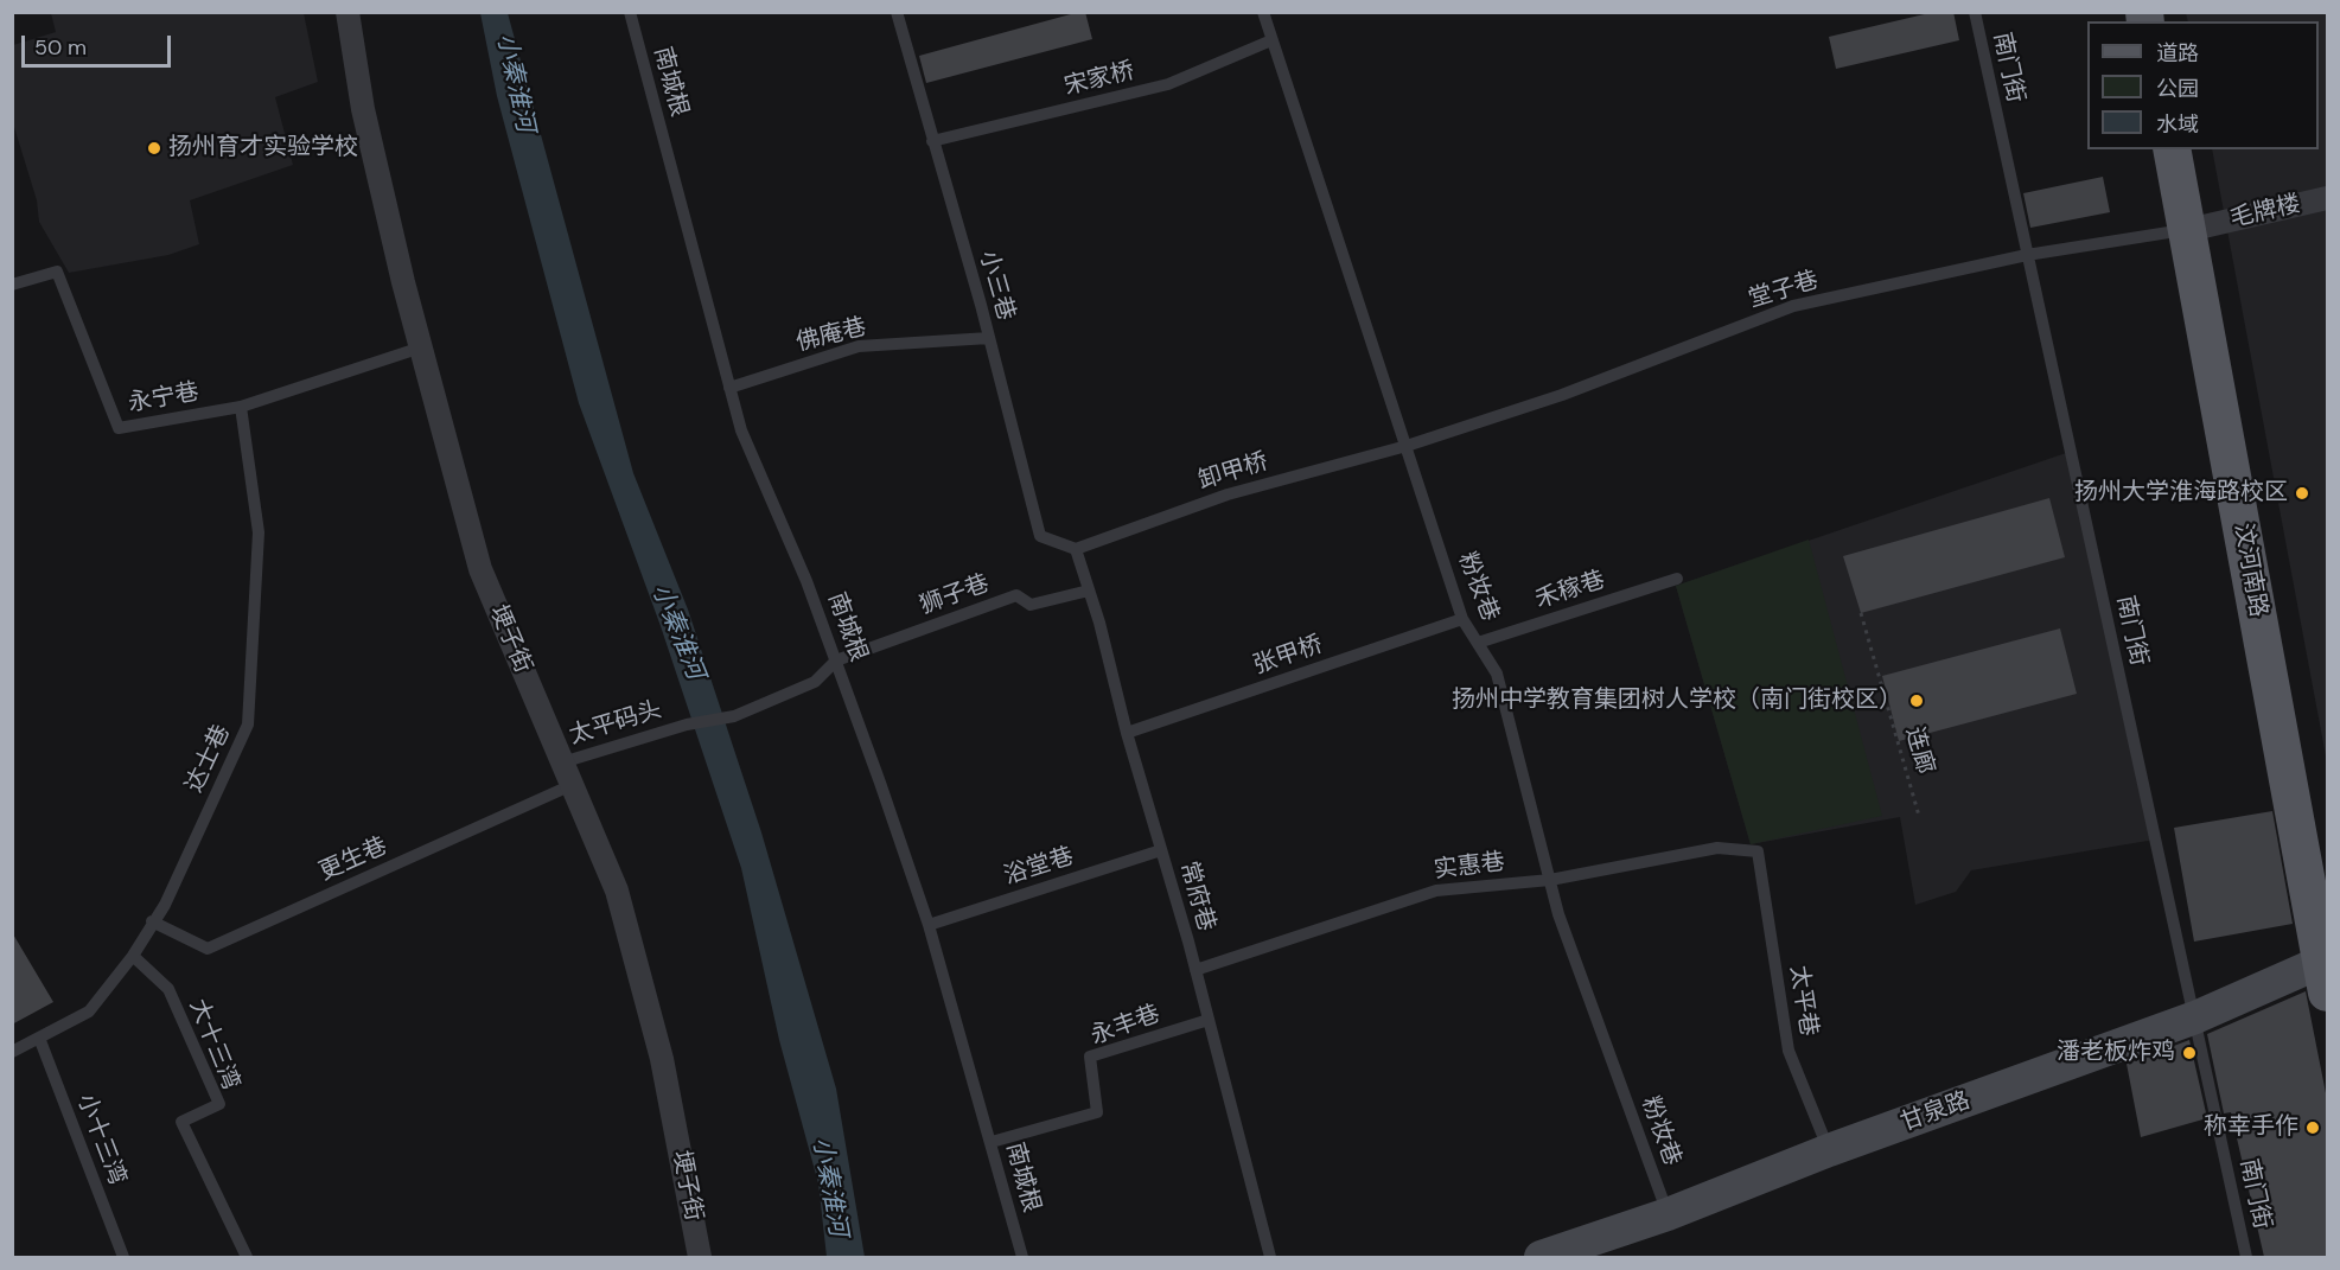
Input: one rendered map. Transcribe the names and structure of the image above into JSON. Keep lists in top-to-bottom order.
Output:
{
  "streets": {
    "main road": ["汶河南路"],
    "street": ["毛牌楼", "埂子街", "甘泉路"],
    "lane": [
      "南门街",
      "宋家桥",
      "南城根",
      "小三巷",
      "堂子巷",
      "佛庵巷",
      "永宁巷",
      "卸甲桥",
      "粉妆巷",
      "禾稼巷",
      "狮子巷",
      "张甲桥",
      "太平码头",
      "达士巷",
      "更生巷",
      "浴堂巷",
      "实惠巷",
      "常府巷",
      "太平巷",
      "永丰巷",
      "大十三湾",
      "小十三湾"
    ],
    "path": ["连廊"]
  },
  "crossings": [
    ["南门街", "堂子巷"],
    ["南门街", "甘泉路"],
    ["宋家桥", "小三巷"],
    ["宋家桥", "粉妆巷"],
    ["南城根", "佛庵巷"],
    ["南城根", "狮子巷"],
    ["南城根", "太平码头"],
    ["南城根", "浴堂巷"],
    ["南城根", "永丰巷"],
    ["毛牌楼", "堂子巷"],
    ["毛牌楼", "汶河南路"],
    ["小三巷", "佛庵巷"],
    ["小三巷", "卸甲桥"],
    ["小三巷", "常府巷"],
    ["堂子巷", "卸甲桥"],
    ["堂子巷", "汶河南路"],
    ["堂子巷", "粉妆巷"],
    ["永宁巷", "埂子街"],
    ["永宁巷", "达士巷"],
    ["卸甲桥", "粉妆巷"],
    ["卸甲桥", "常府巷"],
    ["汶河南路", "甘泉路"],
    ["粉妆巷", "禾稼巷"],
    ["粉妆巷", "张甲桥"],
    ["粉妆巷", "实惠巷"],
    ["粉妆巷", "甘泉路"],
    ["狮子巷", "太平码头"],
    ["狮子巷", "常府巷"],
    ["埂子街", "太平码头"],
    ["埂子街", "更生巷"],
    ["张甲桥", "常府巷"],
    ["达士巷", "更生巷"],
    ["达士巷", "大十三湾"],
    ["达士巷", "小十三湾"],
    ["浴堂巷", "常府巷"],
    ["实惠巷", "常府巷"],
    ["实惠巷", "太平巷"],
    ["常府巷", "永丰巷"],
    ["太平巷", "甘泉路"]
  ],
  "water": ["小秦淮河"],
  "places": [
    "扬州育才实验学校",
    "扬州大学淮海路校区",
    "扬州中学教育集团树人学校（南门街校区）",
    "潘老板炸鸡",
    "称幸手作"
  ],
  "legend": ["道路", "公园", "水域"],
  "scale_bar": "50 m"
}
